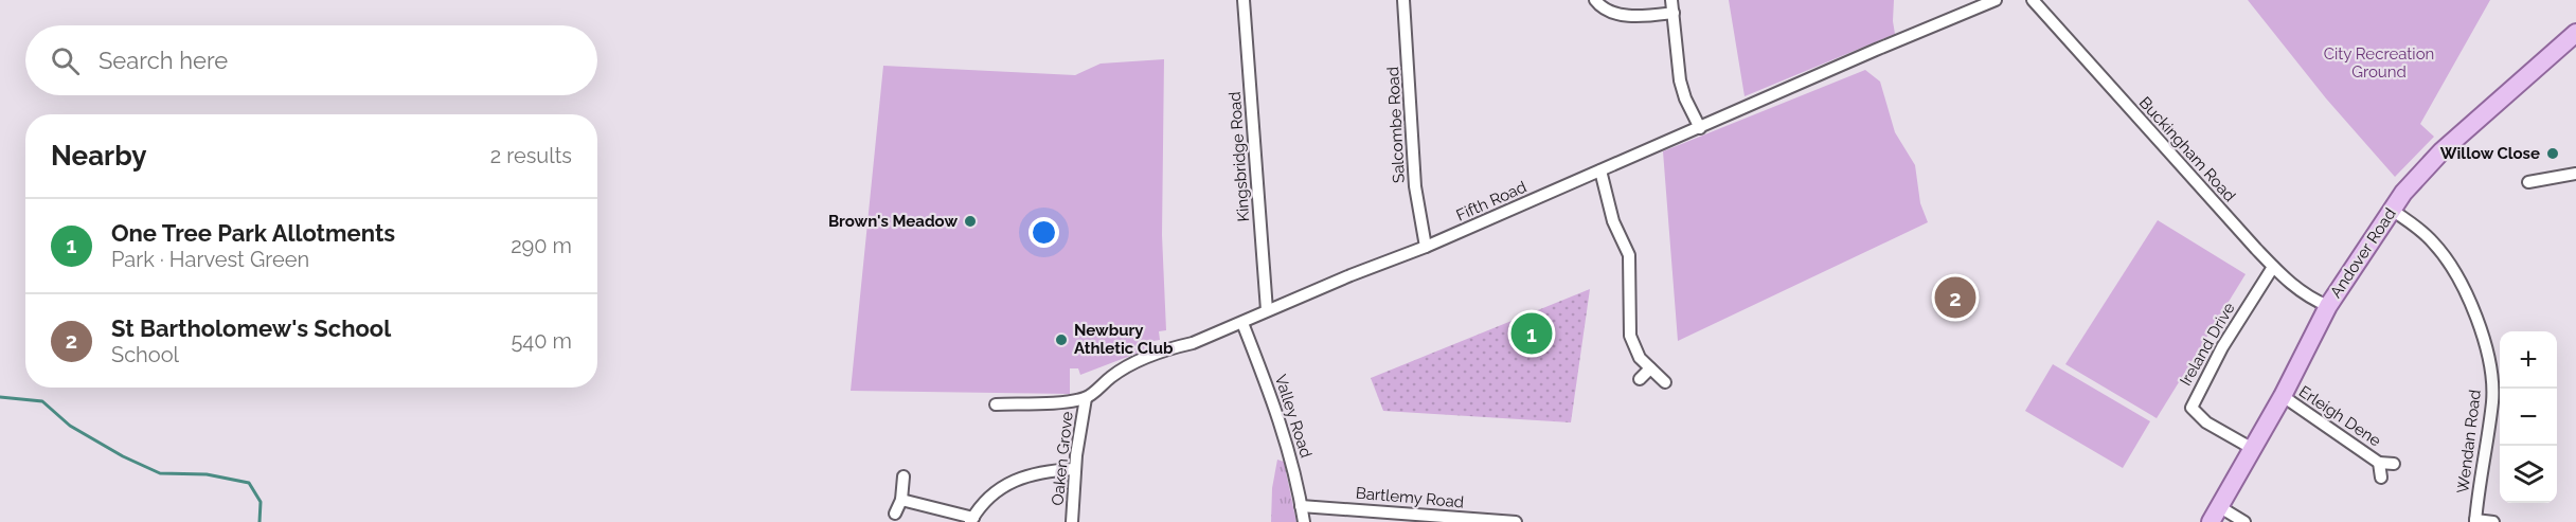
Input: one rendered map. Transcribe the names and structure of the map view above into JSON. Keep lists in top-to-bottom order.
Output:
{
  "streets": {
    "main road": ["Andover Road"],
    "street": [
      "Salcombe Road",
      "Buckingham Road",
      "Kingsbridge Road",
      "Fifth Road",
      "Ireland Drive",
      "Valley Road",
      "Erleigh Dene",
      "Wendan Road",
      "Oaken Grove",
      "Bartlemy Road"
    ]
  },
  "crossings": [
    ["Salcombe Road", "Fifth Road"],
    ["Buckingham Road", "Andover Road"],
    ["Buckingham Road", "Ireland Drive"],
    ["Kingsbridge Road", "Fifth Road"],
    ["Fifth Road", "Valley Road"],
    ["Fifth Road", "Oaken Grove"],
    ["Andover Road", "Ireland Drive"],
    ["Andover Road", "Erleigh Dene"],
    ["Andover Road", "Wendan Road"],
    ["Valley Road", "Bartlemy Road"]
  ],
  "parks": ["City Recreation Ground"],
  "places": ["Willow Close", "Brown's Meadow", "Newbury Athletic Club"],
  "page": {
    "search": "Search here",
    "heading": ["Nearby", "2 results"],
    "list": [
      {
        "mark": "1",
        "name": "One Tree Park Allotments",
        "note": "Park · Harvest Green",
        "value": "290 m"
      },
      {
        "mark": "2",
        "name": "St Bartholomew's School",
        "note": "School",
        "value": "540 m"
      }
    ],
    "pins": ["2", "1"],
    "map_buttons": ["+", "−"]
  }
}
